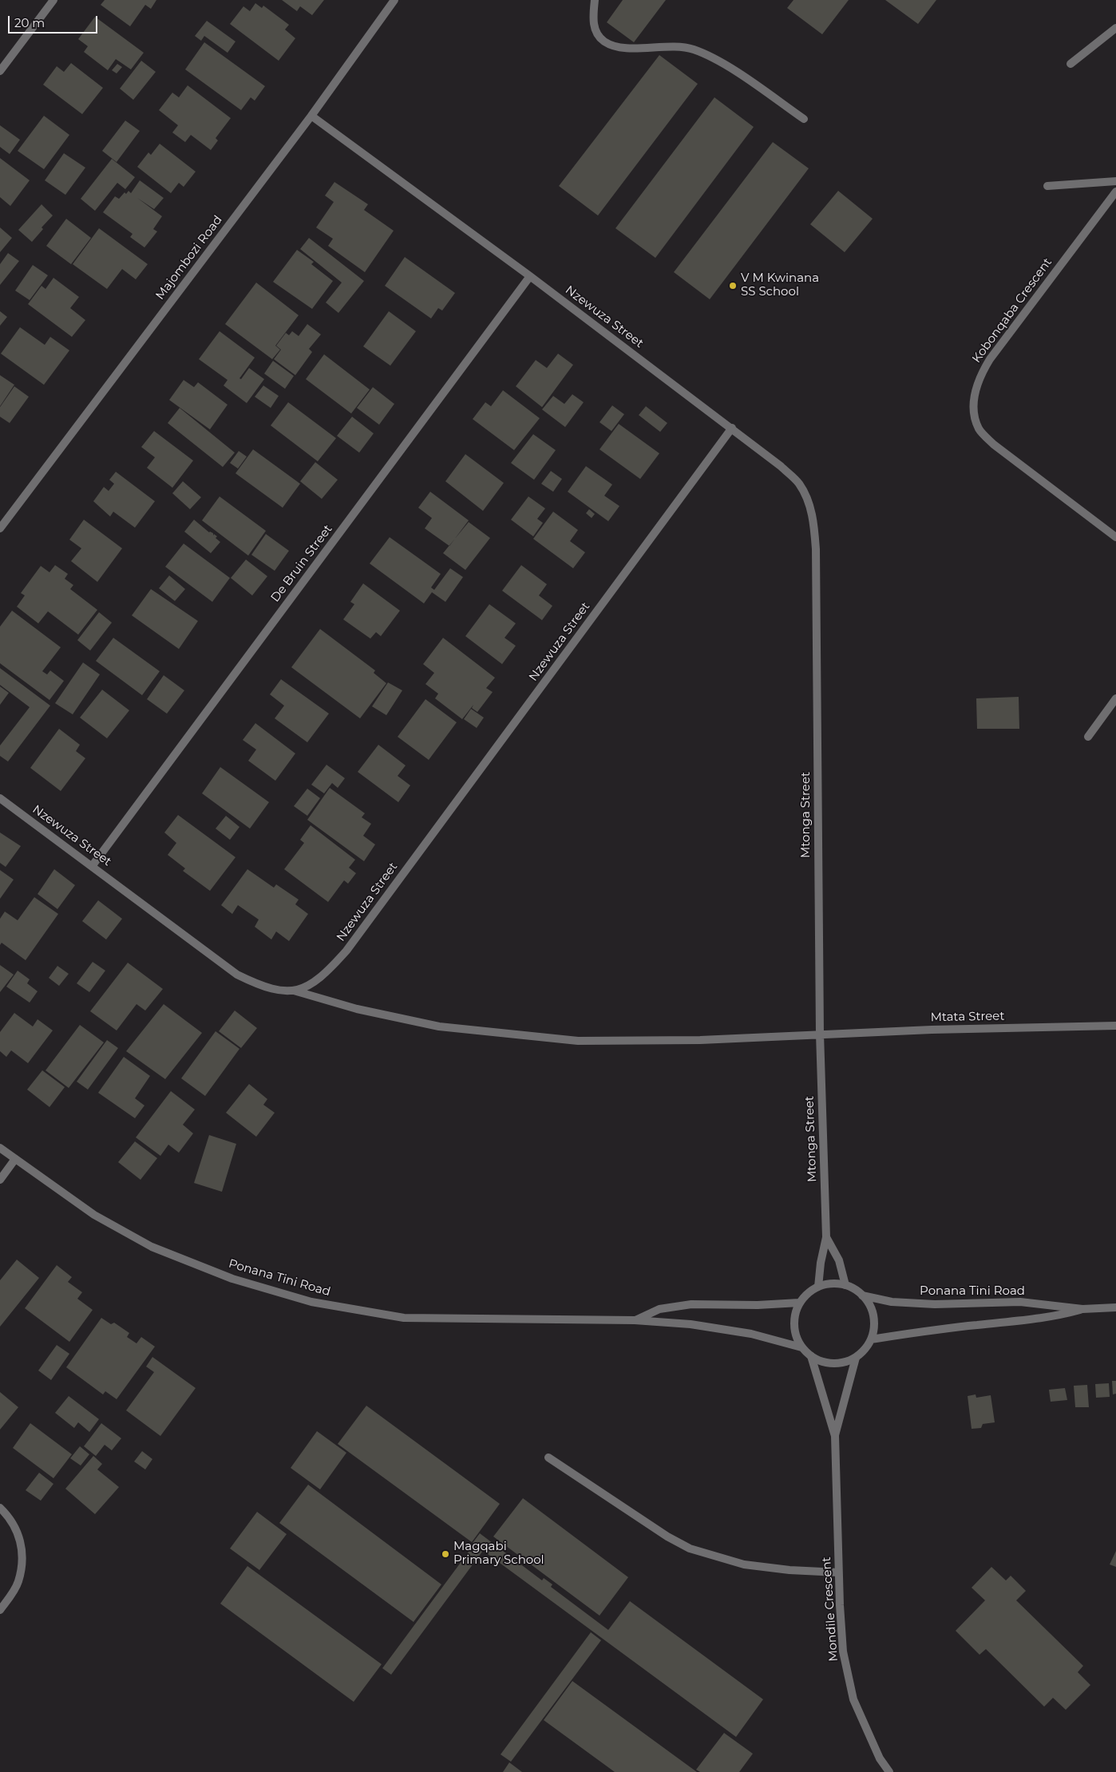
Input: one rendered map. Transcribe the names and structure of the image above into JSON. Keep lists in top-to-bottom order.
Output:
{
  "streets": {
    "street": [
      "Majombozi Road",
      "Kobonqaba Crescent",
      "Nzewuza Street",
      "De Bruin Street",
      "Mtonga Street",
      "Mtata Street",
      "Ponana Tini Road",
      "Mondile Crescent"
    ]
  },
  "crossings": [
    ["Majombozi Road", "Nzewuza Street"],
    ["Nzewuza Street", "De Bruin Street"],
    ["Nzewuza Street", "Mtonga Street"],
    ["Nzewuza Street", "Mtata Street"],
    ["Mtonga Street", "Mtata Street"],
    ["Mtonga Street", "Ponana Tini Road"],
    ["Mtonga Street", "Mondile Crescent"],
    ["Ponana Tini Road", "Mondile Crescent"]
  ],
  "places": ["V M Kwinana SS School", "Magqabi Primary School"],
  "scale_bar": "20 m"
}
